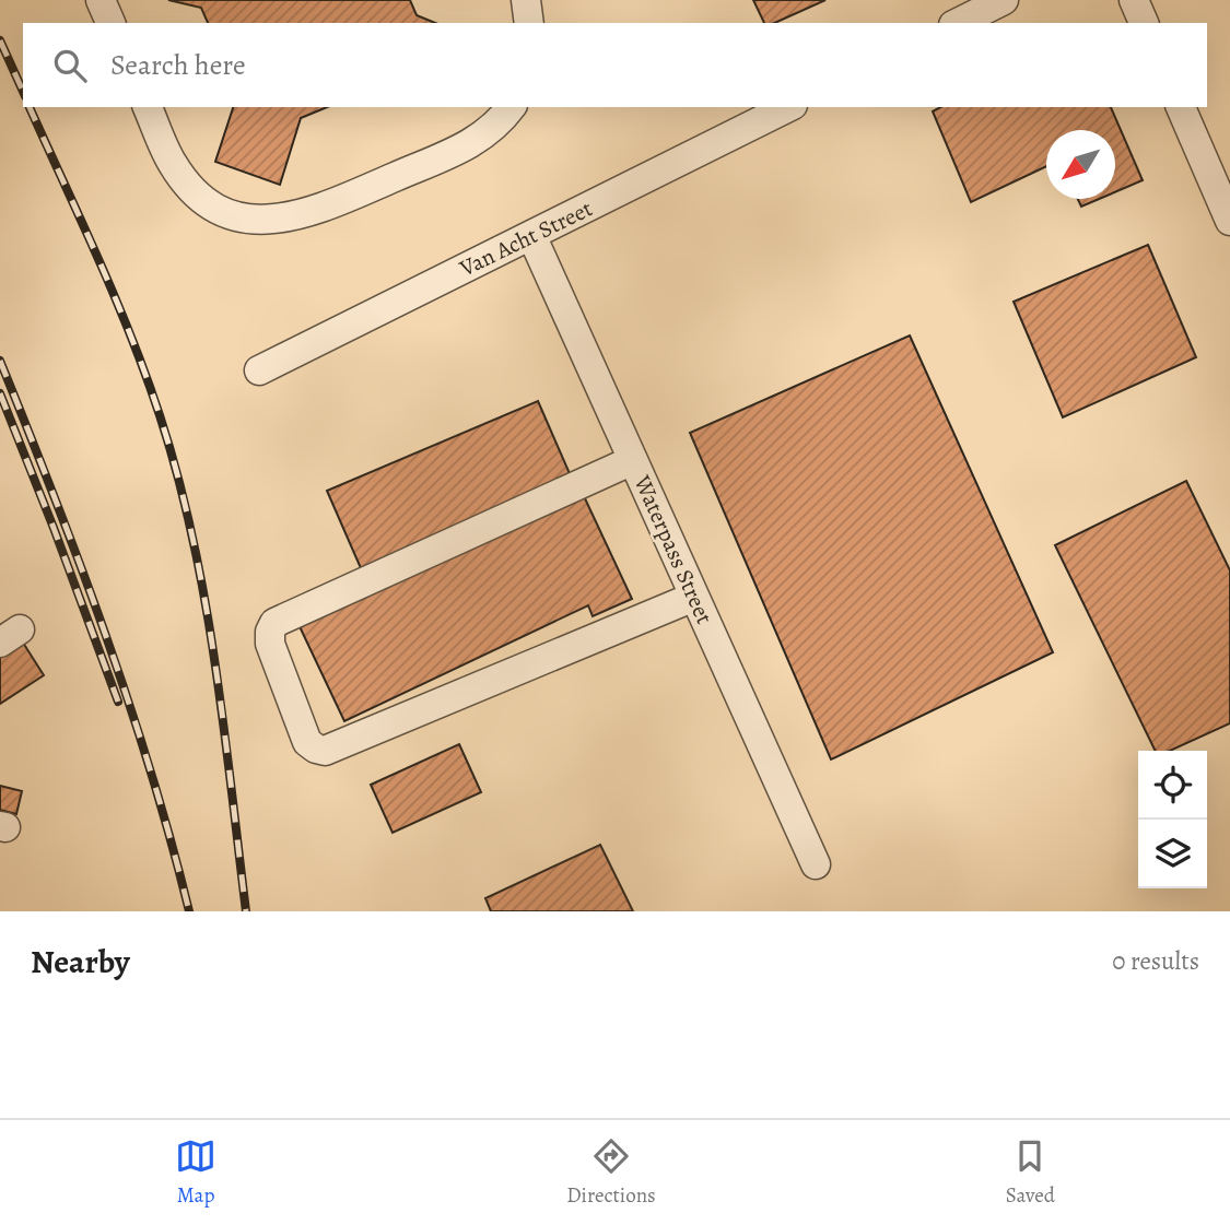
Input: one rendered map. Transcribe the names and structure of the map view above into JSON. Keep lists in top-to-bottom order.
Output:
{
  "streets": {
    "street": ["Van Acht Street", "Waterpass Street"]
  },
  "crossings": [
    ["Van Acht Street", "Waterpass Street"]
  ],
  "north": "bottom left",
  "page": {
    "search": "Search here",
    "heading": ["Nearby", "0 results"],
    "nav": ["Map", "Directions", "Saved"]
  }
}
